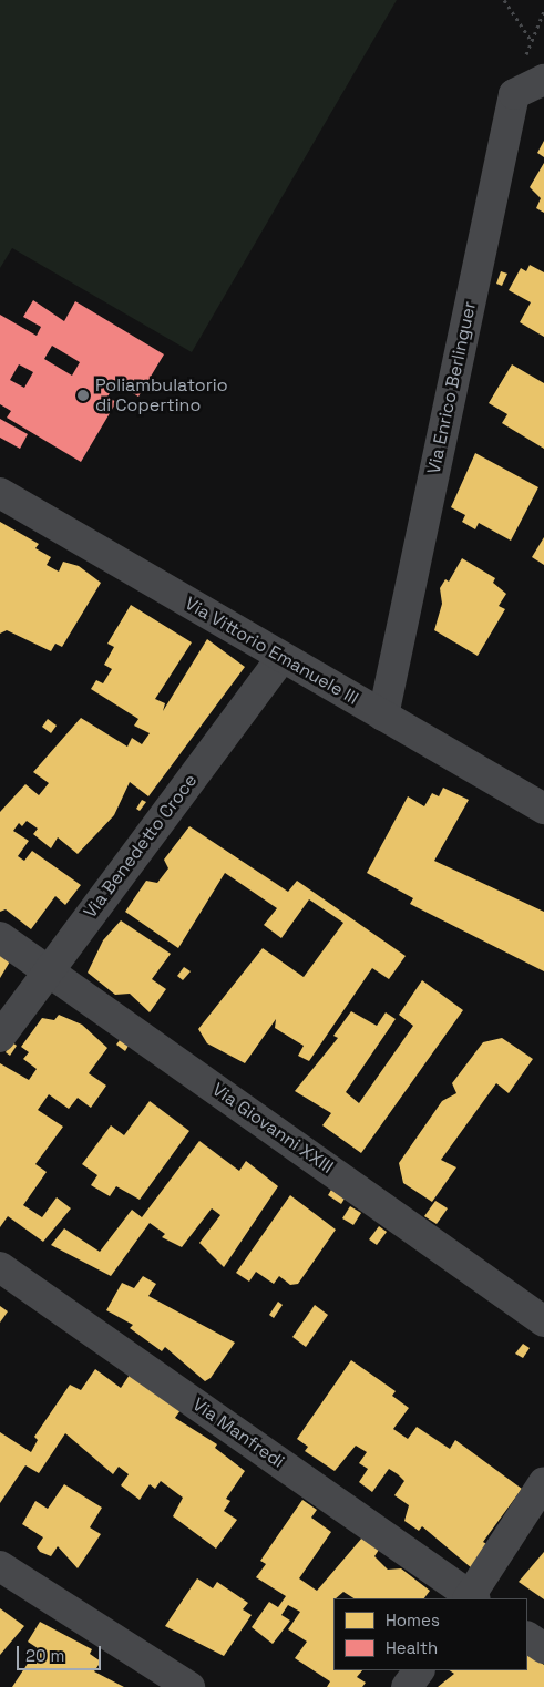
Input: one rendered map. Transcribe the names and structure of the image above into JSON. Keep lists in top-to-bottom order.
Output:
{
  "streets": {
    "street": [
      "Via Enrico Berlinguer",
      "Via Vittorio Emanuele III",
      "Via Benedetto Croce",
      "Via Giovanni XXIII",
      "Via Manfredi"
    ]
  },
  "crossings": [
    ["Via Enrico Berlinguer", "Via Vittorio Emanuele III"],
    ["Via Vittorio Emanuele III", "Via Benedetto Croce"],
    ["Via Benedetto Croce", "Via Giovanni XXIII"]
  ],
  "places": ["Poliambulatorio di Copertino"],
  "legend": ["Homes", "Health"],
  "scale_bar": "20 m"
}
